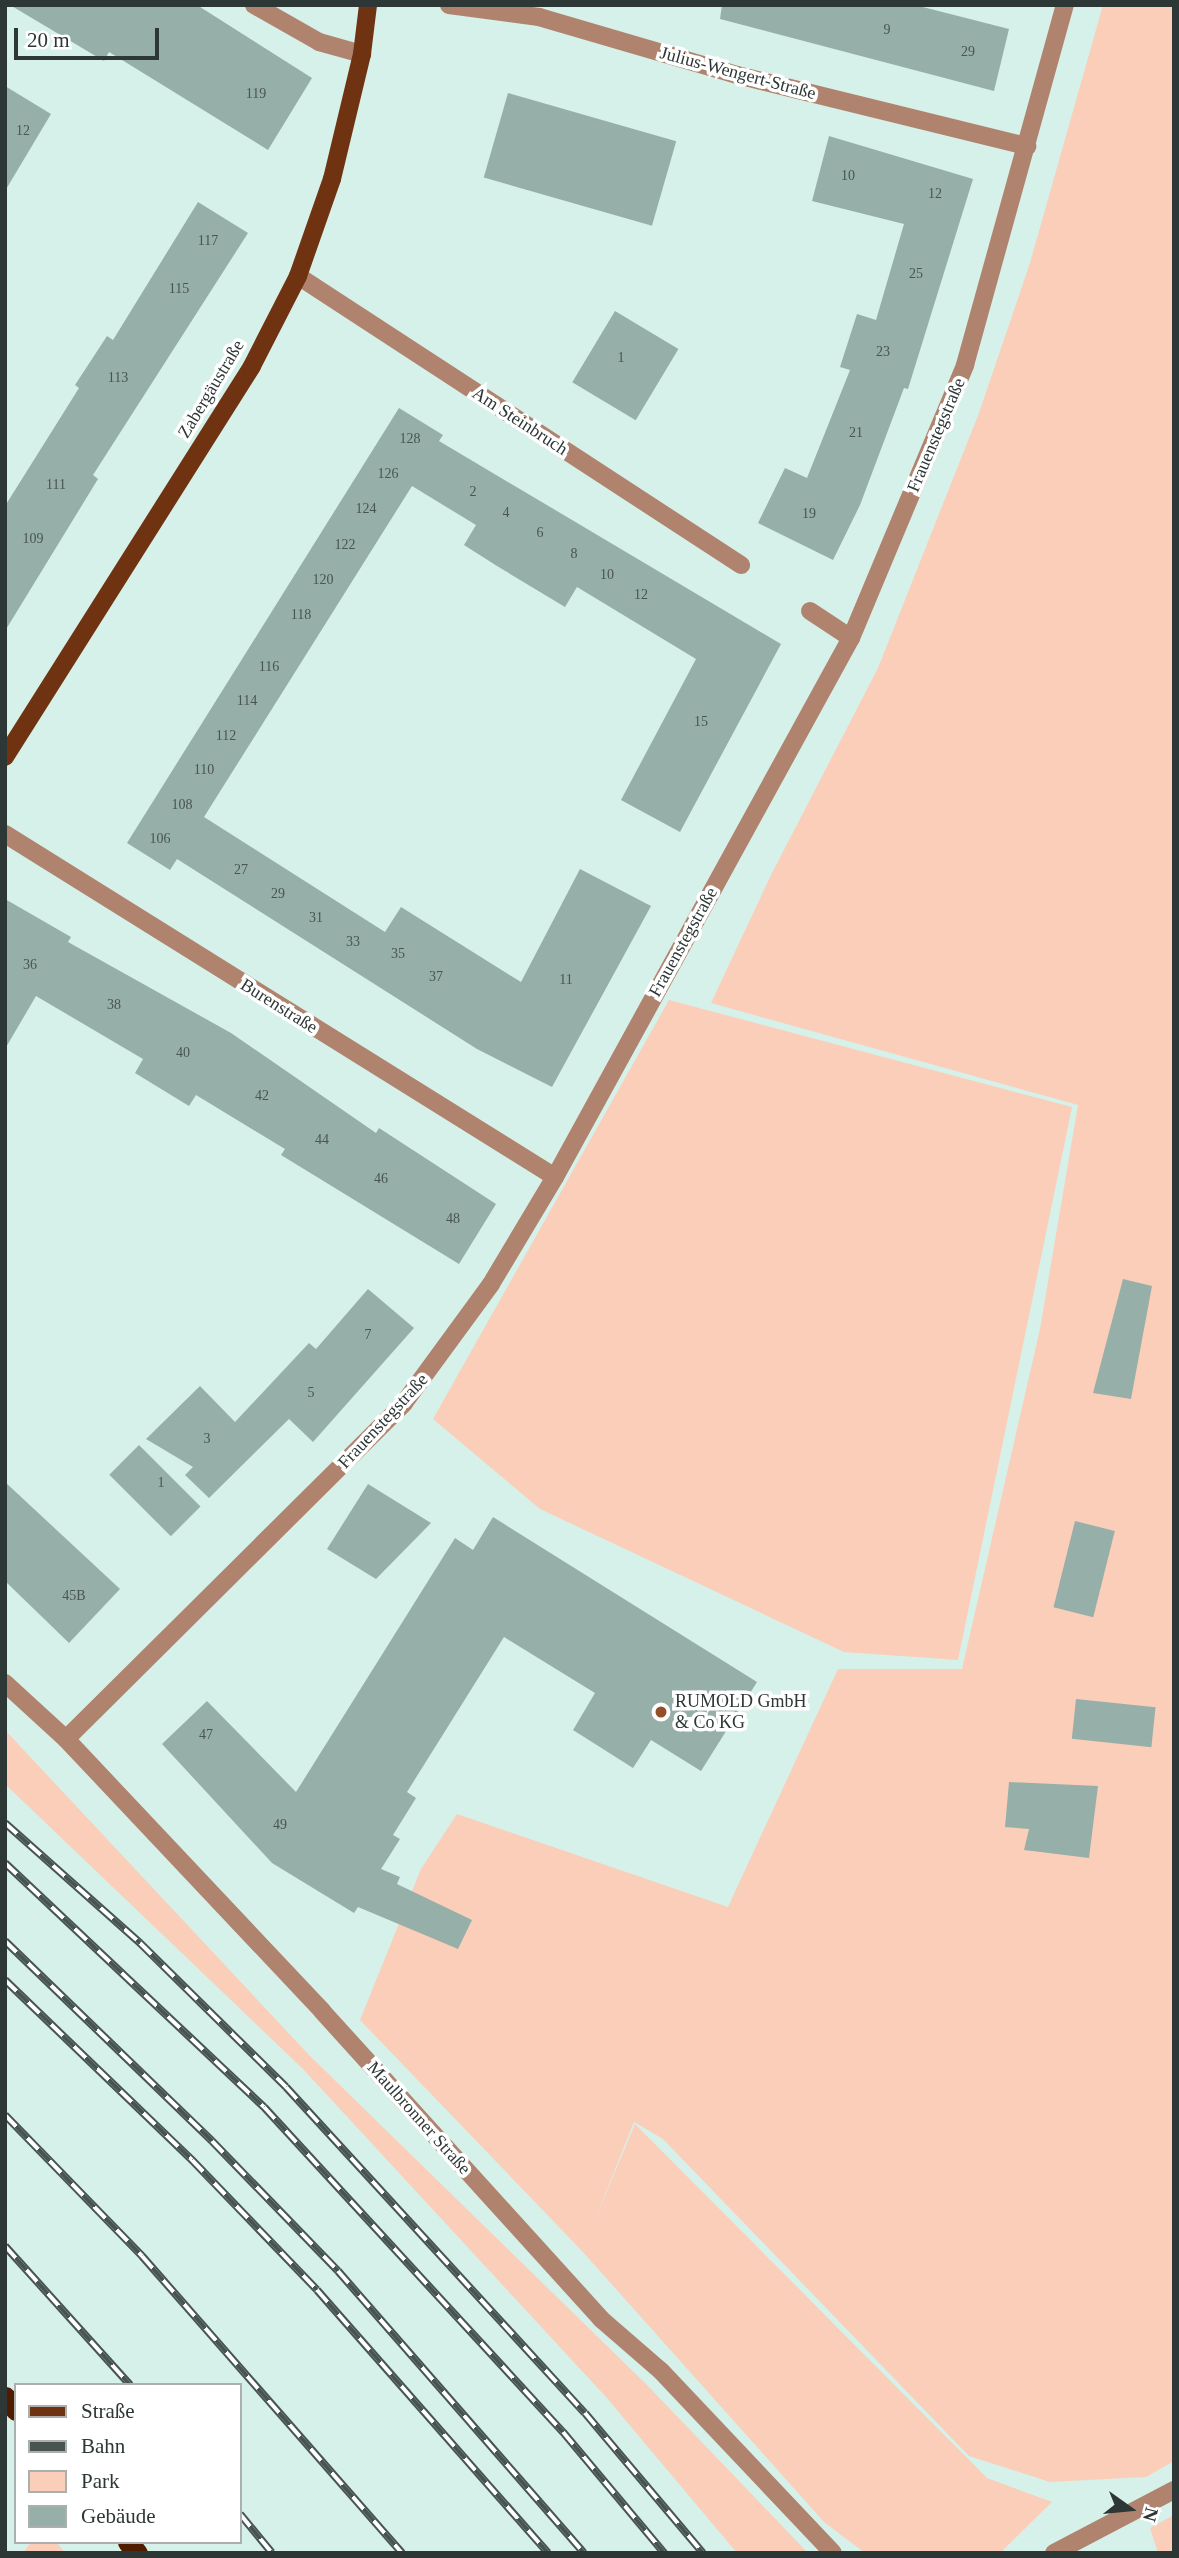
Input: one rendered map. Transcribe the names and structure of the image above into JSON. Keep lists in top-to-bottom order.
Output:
{
  "streets": {
    "main road": ["Zabergäustraße"],
    "street": [
      "Julius-Wengert-Straße",
      "Am Steinbruch",
      "Frauenstegstraße",
      "Burenstraße",
      "Maulbronner Straße"
    ]
  },
  "crossings": [
    ["Julius-Wengert-Straße", "Frauenstegstraße"],
    ["Zabergäustraße", "Am Steinbruch"],
    ["Frauenstegstraße", "Burenstraße"],
    ["Frauenstegstraße", "Maulbronner Straße"]
  ],
  "places": ["RUMOLD GmbH & Co KG"],
  "house_numbers": [
    "9",
    "29",
    "119",
    "12",
    "10",
    "12",
    "117",
    "25",
    "115",
    "23",
    "1",
    "113",
    "21",
    "128",
    "126",
    "111",
    "2",
    "124",
    "4",
    "19",
    "6",
    "109",
    "122",
    "8",
    "10",
    "120",
    "12",
    "118",
    "116",
    "114",
    "15",
    "112",
    "110",
    "108",
    "106",
    "27",
    "29",
    "31",
    "33",
    "35",
    "36",
    "37",
    "11",
    "38",
    "40",
    "42",
    "44",
    "46",
    "48",
    "7",
    "5",
    "3",
    "1",
    "45B",
    "47",
    "49"
  ],
  "legend": [
    "Straße",
    "Bahn",
    "Park",
    "Gebäude"
  ],
  "scale_bar": "20 m",
  "north": "right"
}
